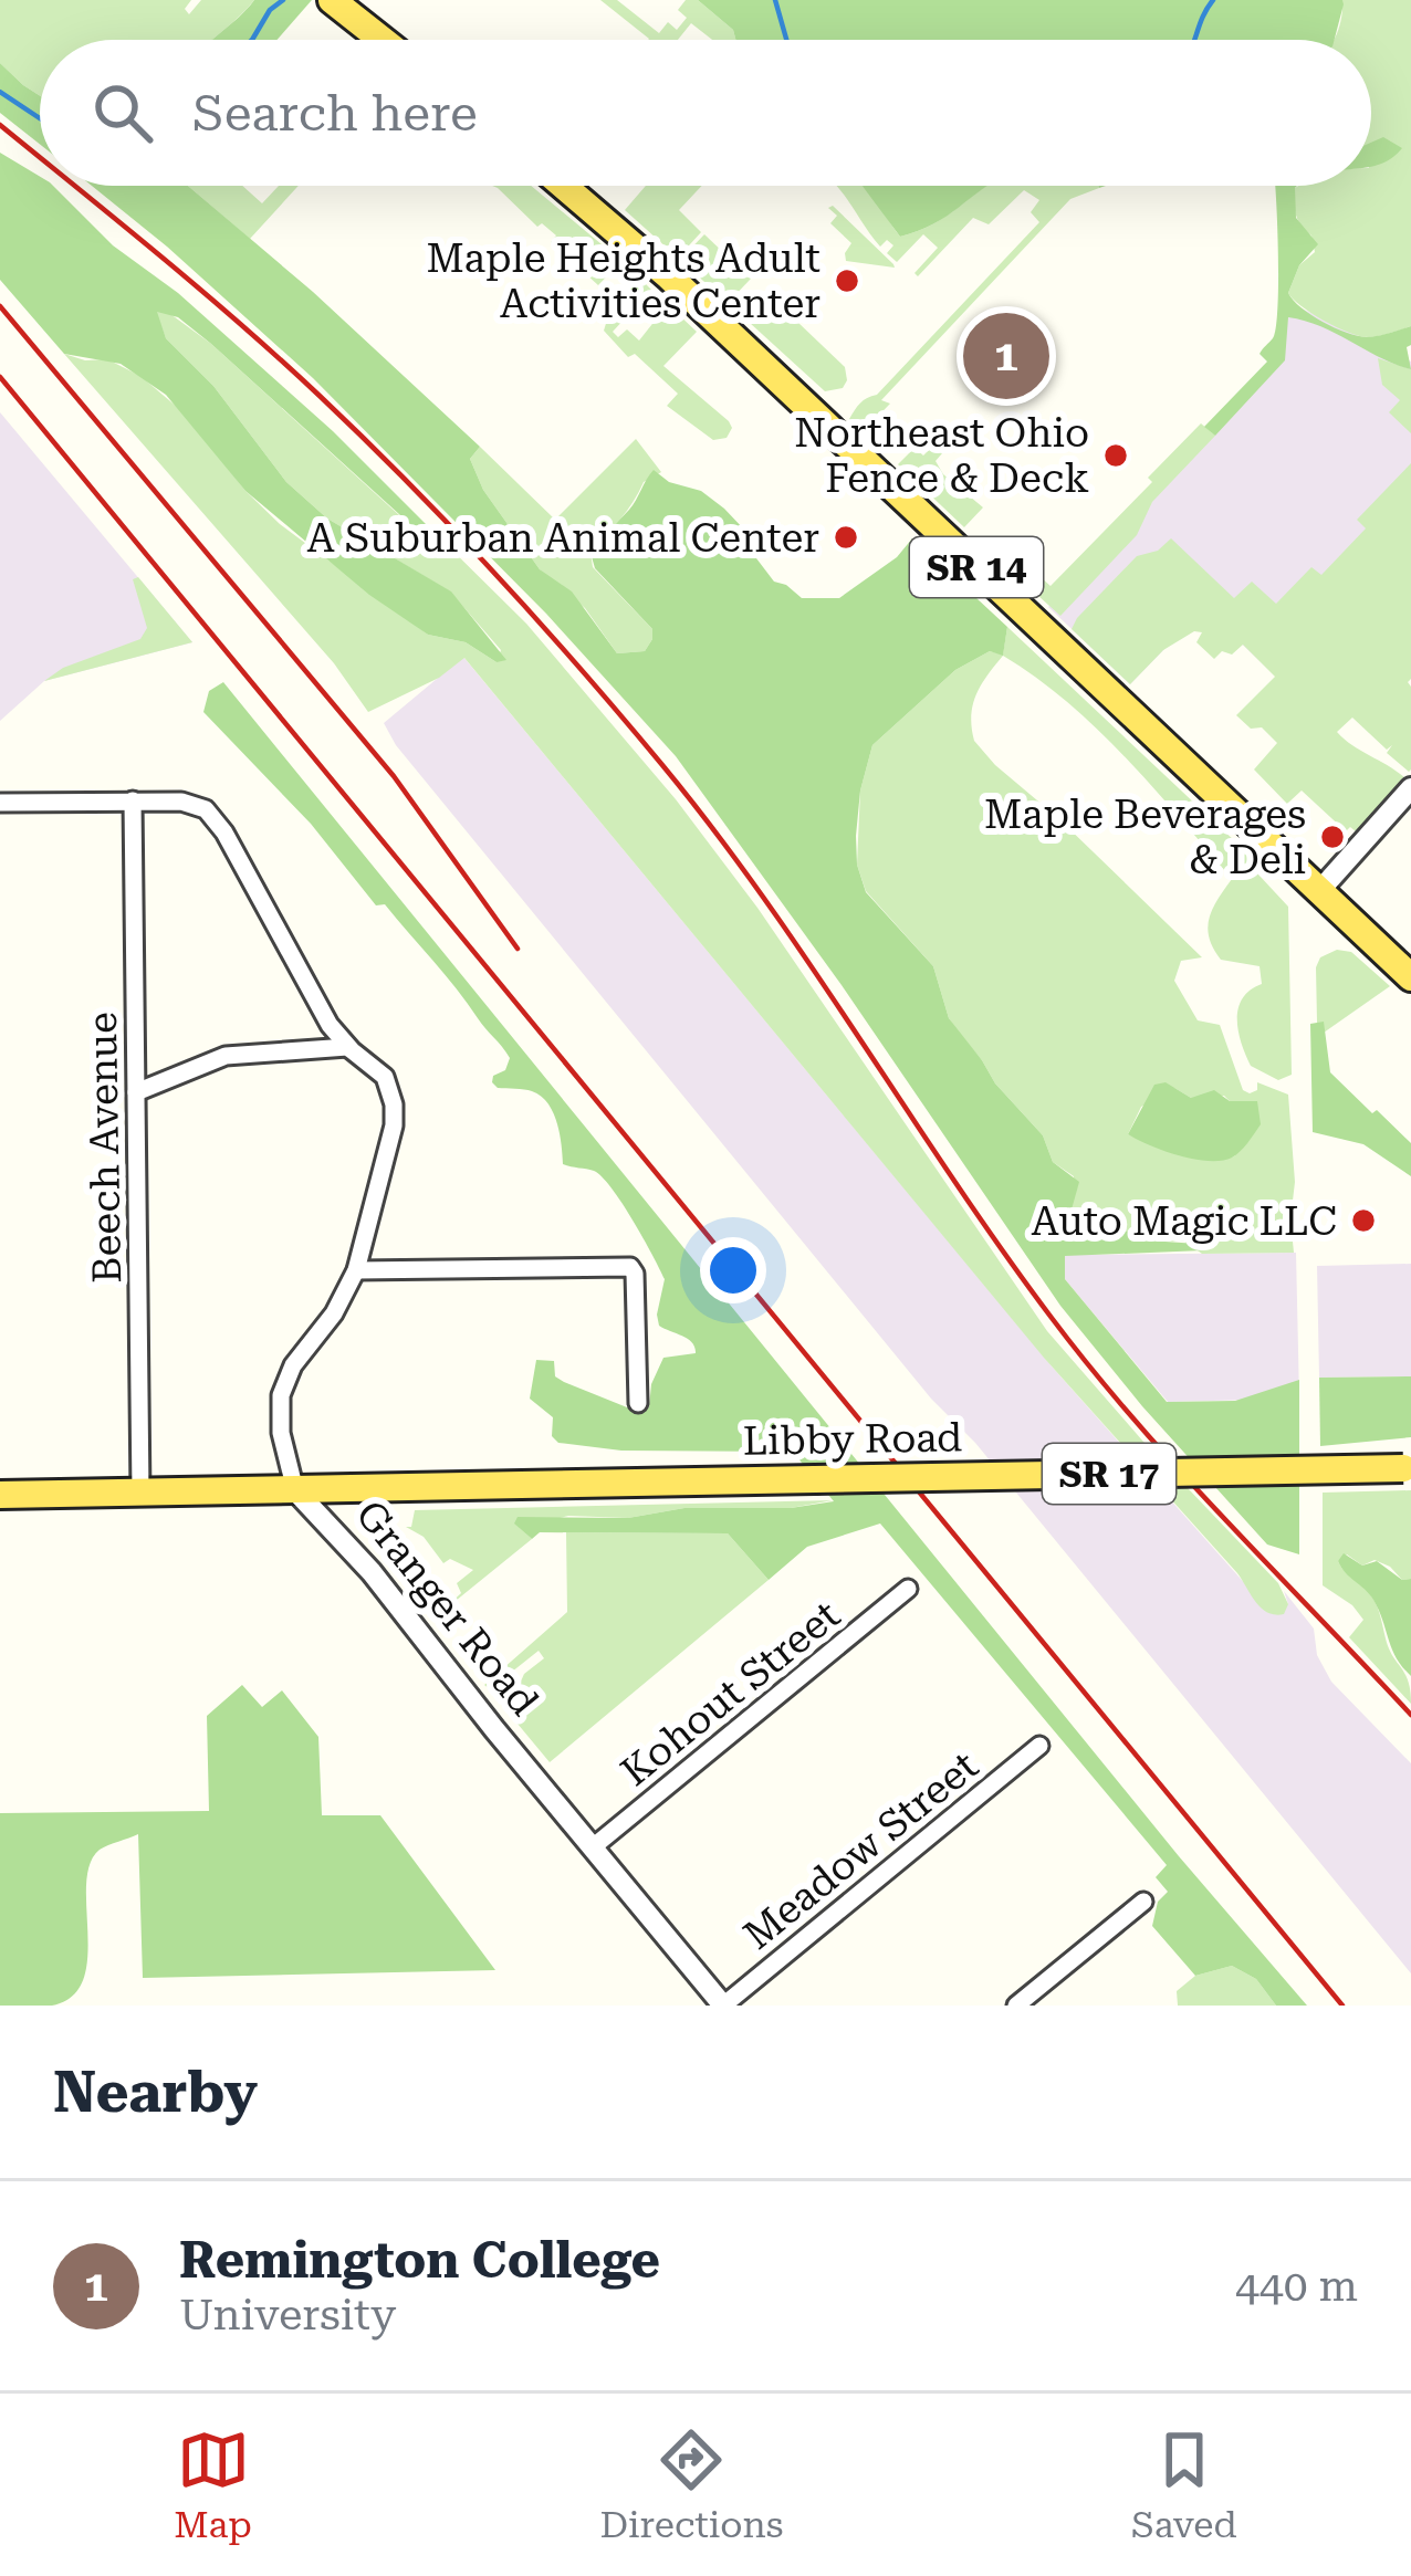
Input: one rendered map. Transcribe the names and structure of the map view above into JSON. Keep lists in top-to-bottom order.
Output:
{
  "streets": {
    "main road": ["SR 14", "Libby Road", "SR 17"],
    "street": [
      "Beech Avenue",
      "Granger Road",
      "Kohout Street",
      "Meadow Street"
    ]
  },
  "crossings": [
    ["Beech Avenue", "SR 17"],
    ["Libby Road", "SR 17"],
    ["Libby Road", "Granger Road"],
    ["SR 17", "Granger Road"],
    ["Granger Road", "Kohout Street"],
    ["Granger Road", "Meadow Street"]
  ],
  "places": [
    "Maple Heights Adult Activities Center",
    "Northeast Ohio Fence & Deck",
    "A Suburban Animal Center",
    "Maple Beverages & Deli",
    "Auto Magic LLC"
  ],
  "page": {
    "search": "Search here",
    "pins": "1",
    "heading": "Nearby",
    "list": [
      {
        "mark": "1",
        "name": "Remington College",
        "note": "University",
        "value": "440 m"
      }
    ],
    "nav": ["Map", "Directions", "Saved"]
  }
}
